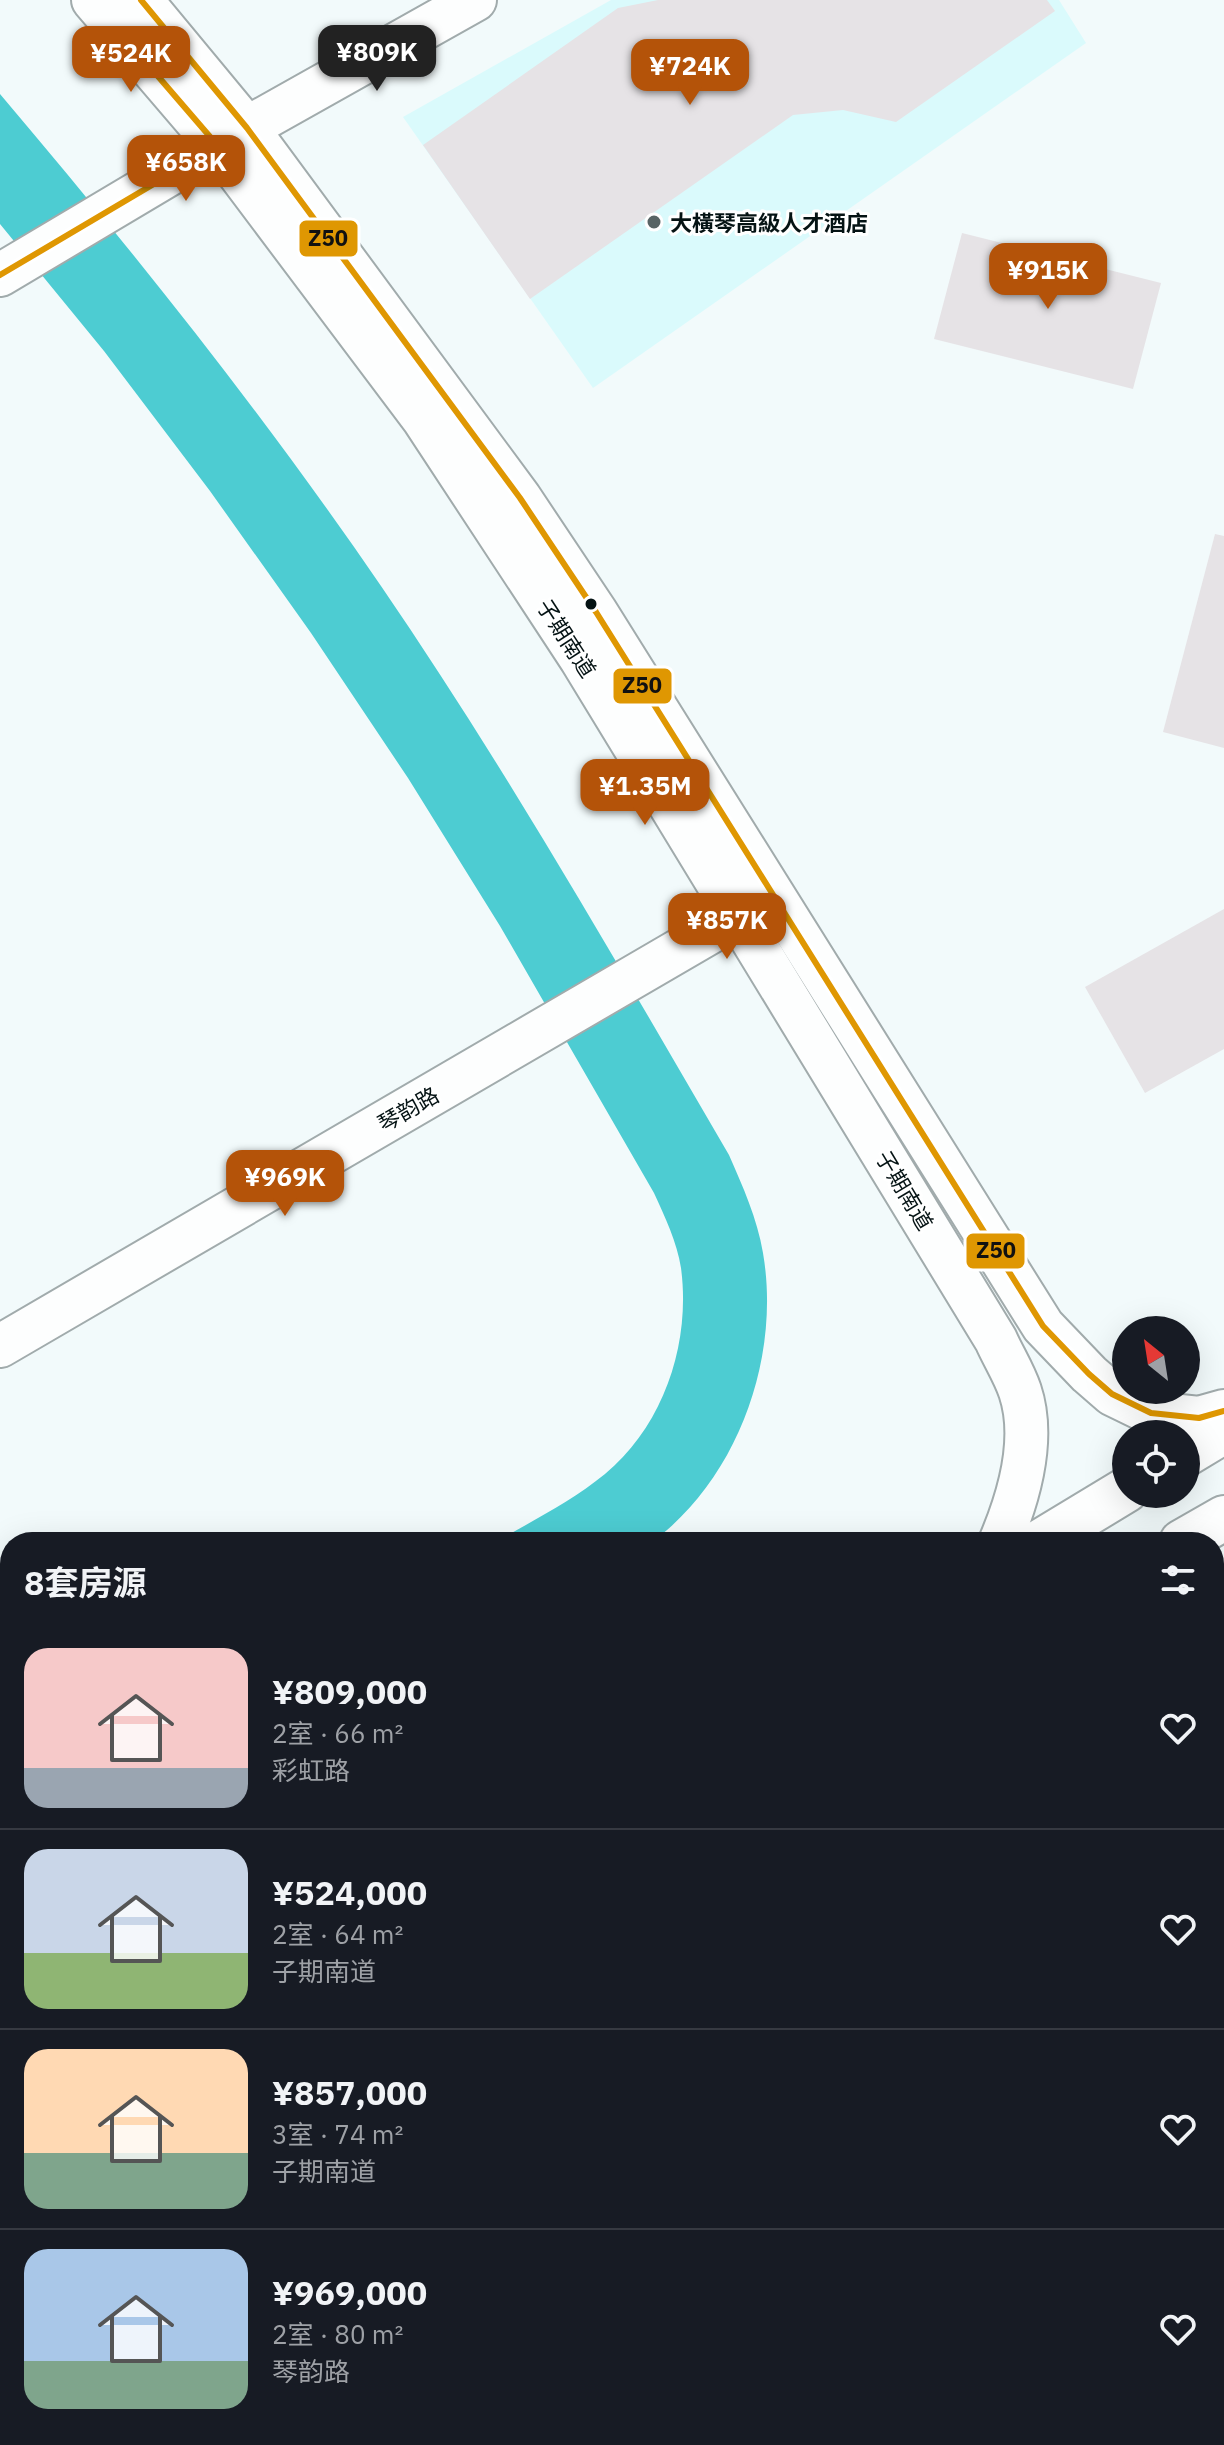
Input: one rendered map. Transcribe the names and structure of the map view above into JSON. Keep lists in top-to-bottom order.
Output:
{
  "streets": {
    "street": ["子期南道", "琴韵路"]
  },
  "crossings": [
    ["子期南道", "琴韵路"]
  ],
  "places": ["大橫琴高級人才酒店"],
  "lines": ["transit line Z50"],
  "north": "top left",
  "page": {
    "price": [
      "¥809K",
      "¥524K",
      "¥724K",
      "¥658K",
      "¥915K",
      "¥1.35M",
      "¥857K",
      "¥969K"
    ],
    "heading": "8套房源",
    "list": [
      {
        "name": "¥809,000",
        "note": "2室 · 66 m² · 彩虹路"
      },
      {
        "name": "¥524,000",
        "note": "2室 · 64 m² · 子期南道"
      },
      {
        "name": "¥857,000",
        "note": "3室 · 74 m² · 子期南道"
      },
      {
        "name": "¥969,000",
        "note": "2室 · 80 m² · 琴韵路"
      }
    ]
  }
}
